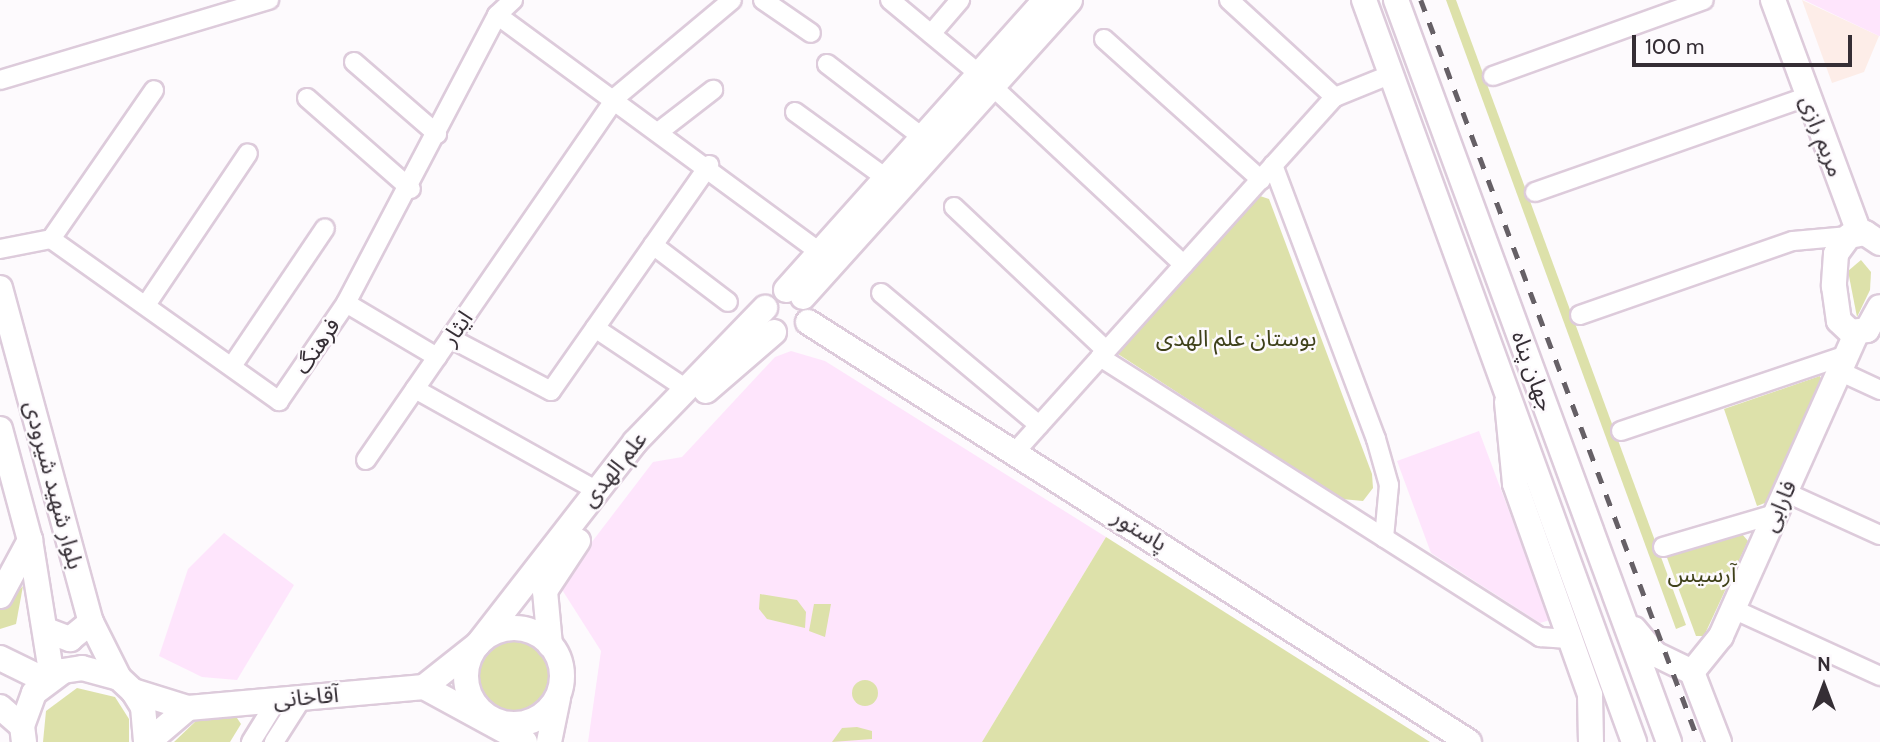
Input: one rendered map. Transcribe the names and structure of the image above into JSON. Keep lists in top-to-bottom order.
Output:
{
  "streets": {
    "street": [
      "مریم رازی",
      "ایثار",
      "فرهنگ",
      "جهان پناه",
      "علم الهدی",
      "بلوار شهید شیرودی",
      "فارابی",
      "پاستور",
      "آقاخانی"
    ]
  },
  "parks": ["بوستان علم الهدی", "آرسیس"],
  "scale_bar": "100 m",
  "north": "top"
}
